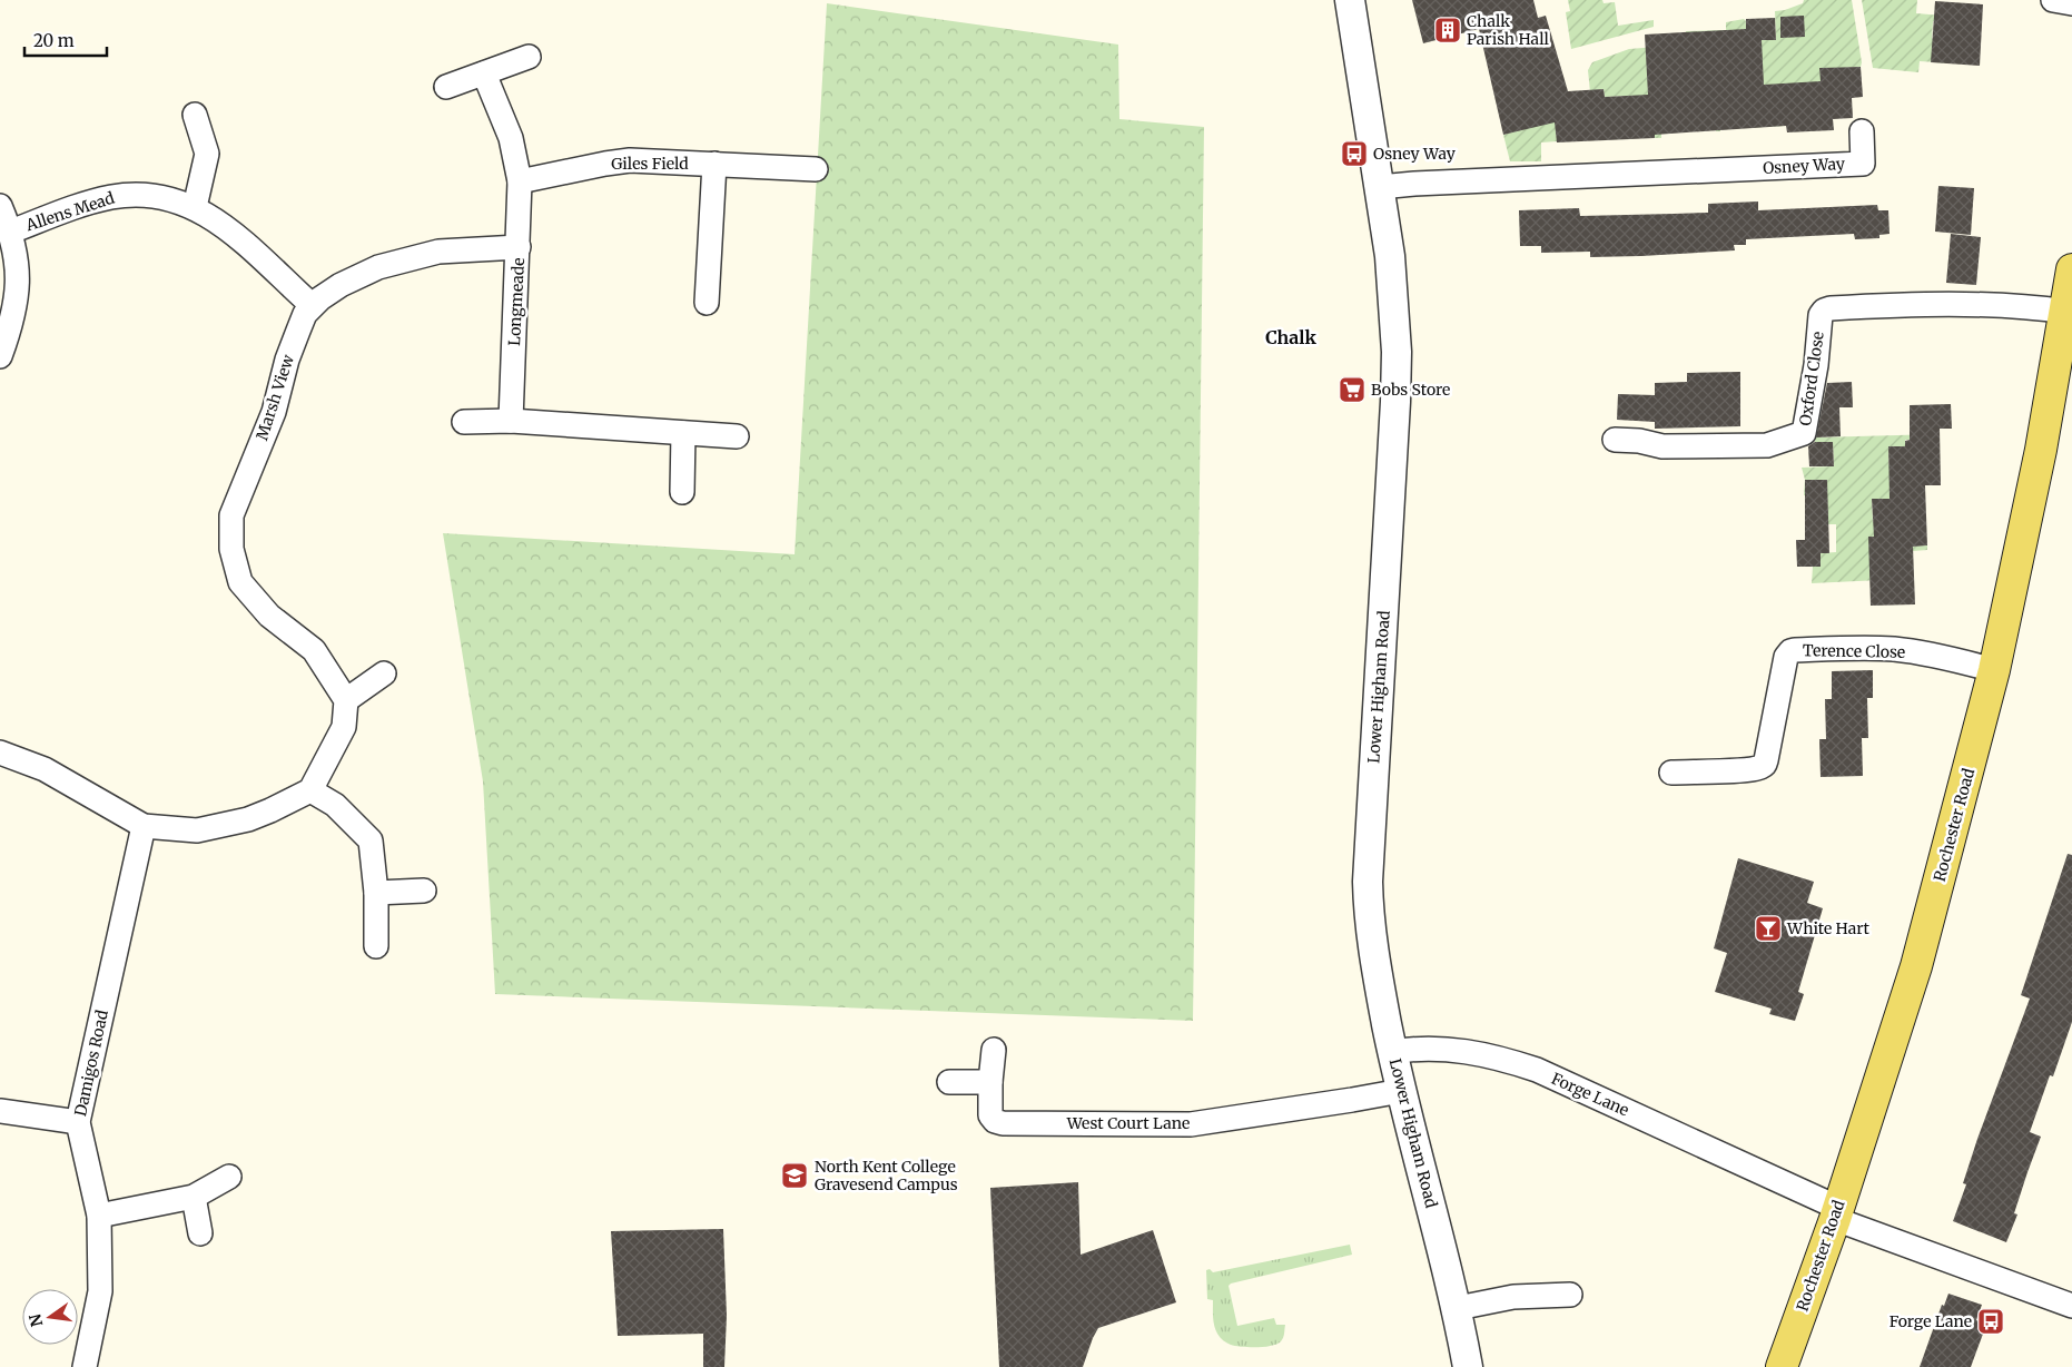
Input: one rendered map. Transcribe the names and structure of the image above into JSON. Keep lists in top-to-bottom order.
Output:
{
  "streets": {
    "main road": ["Rochester Road"],
    "street": [
      "Giles Field",
      "Osney Way",
      "Allens Mead",
      "Longmeade",
      "Oxford Close",
      "Marsh View",
      "Terence Close",
      "Lower Higham Road",
      "Damigos Road",
      "Forge Lane",
      "West Court Lane"
    ]
  },
  "crossings": [
    ["Giles Field", "Longmeade"],
    ["Osney Way", "Lower Higham Road"],
    ["Allens Mead", "Marsh View"],
    ["Longmeade", "Marsh View"],
    ["Oxford Close", "Rochester Road"],
    ["Terence Close", "Rochester Road"],
    ["Lower Higham Road", "Forge Lane"],
    ["Lower Higham Road", "West Court Lane"],
    ["Rochester Road", "Forge Lane"]
  ],
  "districts": ["Chalk"],
  "places": {
    "building": ["Chalk Parish Hall"],
    "bus stop": ["Osney Way", "Forge Lane"],
    "supermarket": ["Bobs Store"],
    "bar": ["White Hart"],
    "school or university": ["North Kent College Gravesend Campus"]
  },
  "scale_bar": "20 m",
  "north": "left"
}
